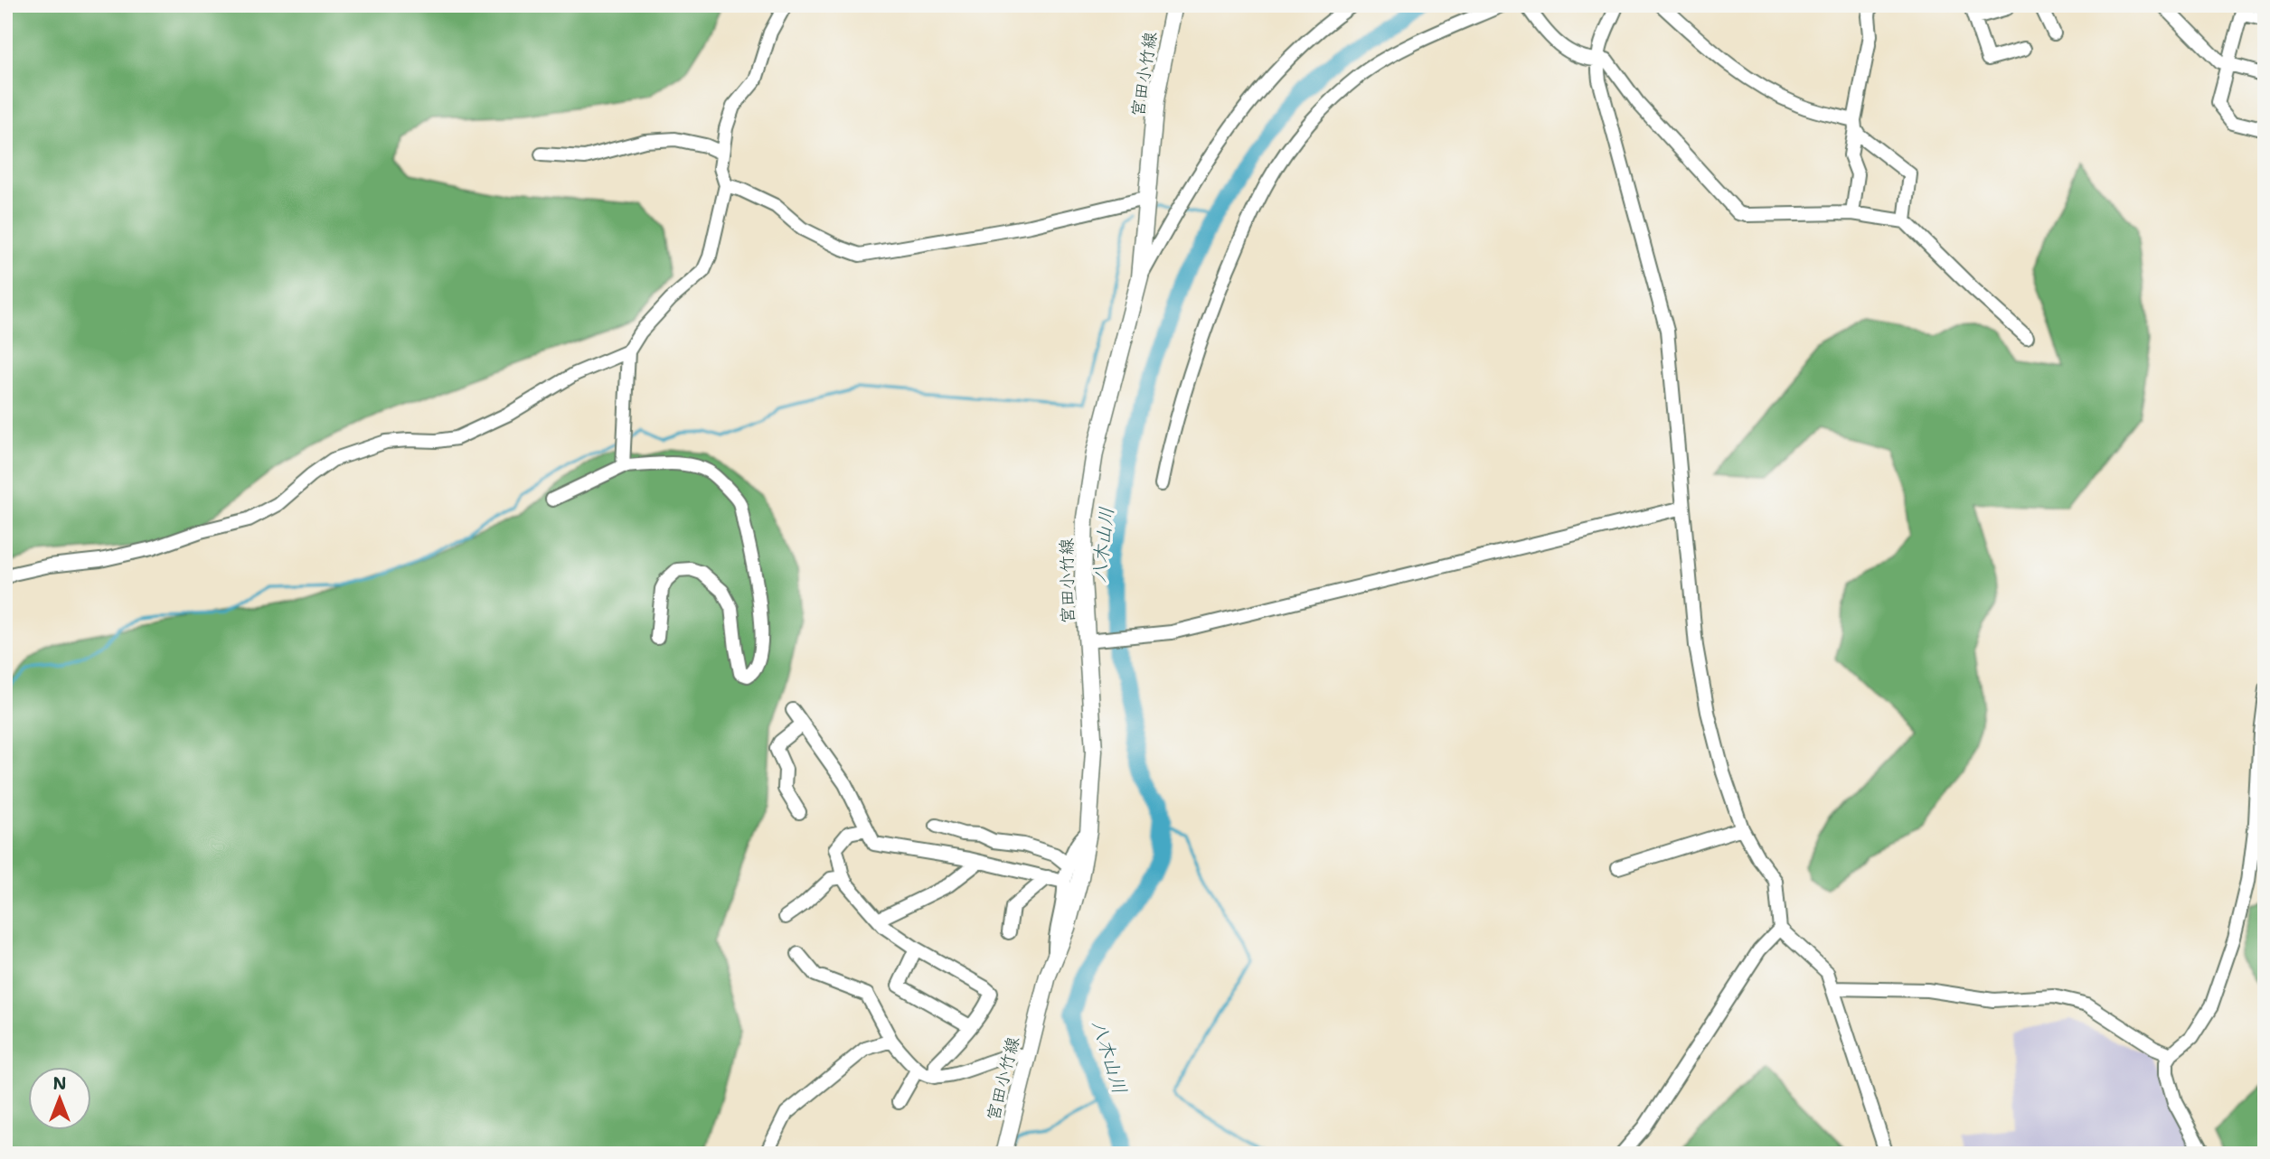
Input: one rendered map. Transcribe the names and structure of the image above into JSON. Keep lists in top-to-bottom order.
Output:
{
  "streets": {
    "main road": ["宮田小竹線"]
  },
  "water": ["八木山川"],
  "north": "top"
}
